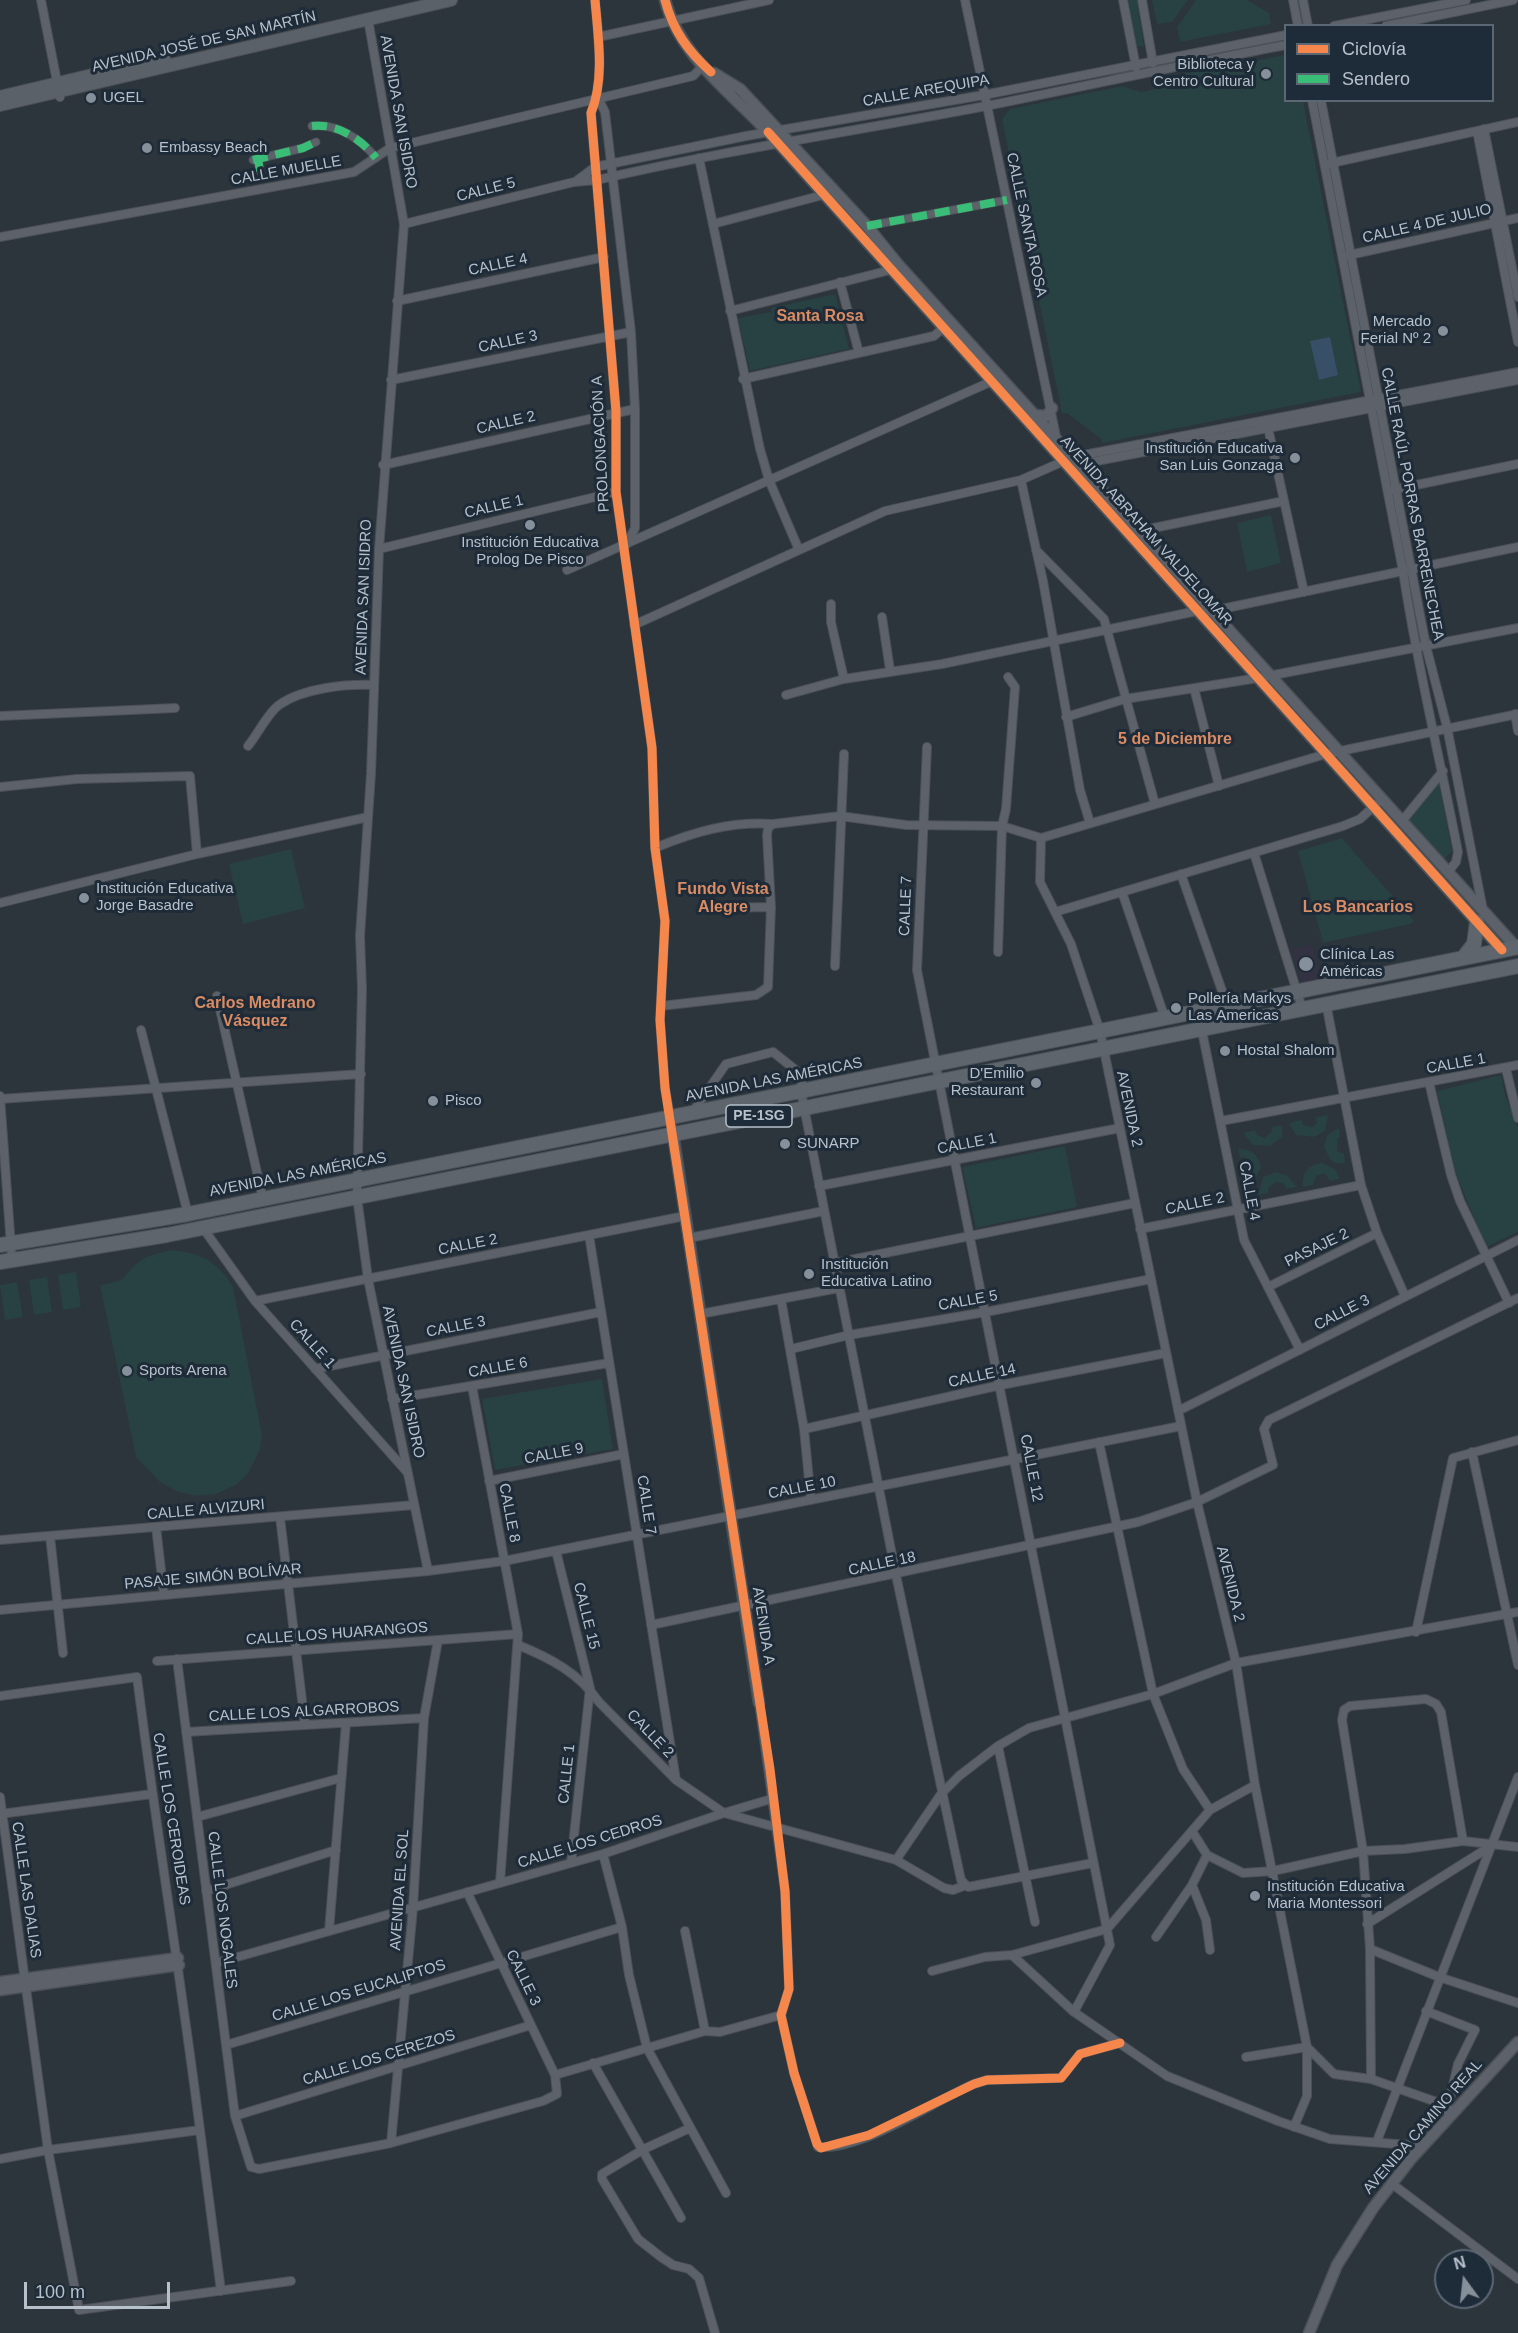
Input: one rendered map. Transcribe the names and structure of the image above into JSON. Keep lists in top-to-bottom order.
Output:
{
  "streets": {
    "main road": ["AVENIDA JOSÉ DE SAN MARTÍN", "AVENIDA LAS AMÉRICAS", "PE-1SG"],
    "street": [
      "CALLE AREQUIPA",
      "AVENIDA SAN ISIDRO",
      "CALLE MUELLE",
      "CALLE 5",
      "CALLE 4 DE JULIO",
      "CALLE SANTA ROSA",
      "CALLE 4",
      "CALLE 3",
      "CALLE 2",
      "PROLONGACIÓN A",
      "CALLE RAÚL PORRAS BARRENECHEA",
      "CALLE 1",
      "AVENIDA ABRAHAM VALDELOMAR",
      "CALLE 7",
      "AVENIDA 2",
      "PASAJE 2",
      "CALLE 6",
      "CALLE 14",
      "CALLE 9",
      "CALLE 12",
      "CALLE 10",
      "CALLE ALVIZURI",
      "CALLE 8",
      "CALLE 18",
      "PASAJE SIMÓN BOLÍVAR",
      "CALLE 15",
      "AVENIDA A",
      "CALLE LOS HUARANGOS",
      "CALLE LOS ALGARROBOS",
      "CALLE LOS CEROIDEAS",
      "CALLE LOS CEDROS",
      "CALLE LAS DALIAS",
      "AVENIDA EL SOL",
      "CALLE LOS NOGALES",
      "CALLE LOS EUCALIPTOS",
      "CALLE LOS CEREZOS",
      "AVENIDA CAMINO REAL"
    ]
  },
  "crossings": [
    ["AVENIDA JOSÉ DE SAN MARTÍN", "AVENIDA SAN ISIDRO"],
    ["CALLE AREQUIPA", "CALLE 5"],
    ["CALLE AREQUIPA", "CALLE SANTA ROSA"],
    ["CALLE AREQUIPA", "PROLONGACIÓN A"],
    ["CALLE AREQUIPA", "AVENIDA ABRAHAM VALDELOMAR"],
    ["AVENIDA SAN ISIDRO", "CALLE MUELLE"],
    ["AVENIDA SAN ISIDRO", "CALLE 5"],
    ["AVENIDA SAN ISIDRO", "CALLE 4"],
    ["AVENIDA SAN ISIDRO", "CALLE 3"],
    ["AVENIDA SAN ISIDRO", "CALLE 2"],
    ["AVENIDA SAN ISIDRO", "CALLE 1"],
    ["AVENIDA SAN ISIDRO", "AVENIDA LAS AMÉRICAS"],
    ["AVENIDA SAN ISIDRO", "PE-1SG"],
    ["AVENIDA SAN ISIDRO", "CALLE 6"],
    ["AVENIDA SAN ISIDRO", "CALLE 10"],
    ["AVENIDA SAN ISIDRO", "CALLE ALVIZURI"],
    ["AVENIDA SAN ISIDRO", "PASAJE SIMÓN BOLÍVAR"],
    ["CALLE MUELLE", "PROLONGACIÓN A"],
    ["CALLE MUELLE", "AVENIDA ABRAHAM VALDELOMAR"],
    ["CALLE 5", "AVENIDA 2"],
    ["CALLE 5", "CALLE 12"],
    ["CALLE 4 DE JULIO", "CALLE RAÚL PORRAS BARRENECHEA"],
    ["CALLE SANTA ROSA", "AVENIDA ABRAHAM VALDELOMAR"],
    ["CALLE 4", "CALLE 3"],
    ["CALLE 4", "CALLE 2"],
    ["CALLE 4", "PROLONGACIÓN A"],
    ["CALLE 4", "CALLE 1"],
    ["CALLE 4", "AVENIDA LAS AMÉRICAS"],
    ["CALLE 4", "PE-1SG"],
    ["CALLE 4", "PASAJE 2"],
    ["CALLE 3", "PROLONGACIÓN A"],
    ["CALLE 3", "CALLE 1"],
    ["CALLE 3", "CALLE 7"],
    ["CALLE 3", "AVENIDA 2"],
    ["CALLE 3", "CALLE LOS CEDROS"],
    ["CALLE 3", "CALLE LOS EUCALIPTOS"],
    ["CALLE 3", "CALLE LOS CEREZOS"],
    ["CALLE 2", "PROLONGACIÓN A"],
    ["CALLE 2", "CALLE 1"],
    ["CALLE 2", "CALLE 7"],
    ["CALLE 2", "AVENIDA 2"],
    ["CALLE 2", "CALLE 8"],
    ["CALLE 2", "CALLE 15"],
    ["CALLE 2", "AVENIDA A"],
    ["CALLE 2", "CALLE LOS CEDROS"],
    ["PROLONGACIÓN A", "CALLE 1"],
    ["PROLONGACIÓN A", "AVENIDA A"],
    ["CALLE RAÚL PORRAS BARRENECHEA", "AVENIDA ABRAHAM VALDELOMAR"],
    ["CALLE 1", "AVENIDA 2"],
    ["CALLE 1", "PE-1SG"],
    ["CALLE 1", "CALLE 12"],
    ["CALLE 1", "CALLE 15"],
    ["CALLE 1", "CALLE LOS CEDROS"],
    ["AVENIDA ABRAHAM VALDELOMAR", "AVENIDA LAS AMÉRICAS"],
    ["CALLE 7", "AVENIDA LAS AMÉRICAS"],
    ["CALLE 7", "PE-1SG"],
    ["CALLE 7", "CALLE 6"],
    ["CALLE 7", "CALLE 9"],
    ["CALLE 7", "CALLE 12"],
    ["CALLE 7", "CALLE 10"],
    ["CALLE 7", "CALLE 18"],
    ["AVENIDA LAS AMÉRICAS", "AVENIDA 2"],
    ["AVENIDA LAS AMÉRICAS", "AVENIDA A"],
    ["AVENIDA 2", "PE-1SG"],
    ["AVENIDA 2", "CALLE 14"],
    ["AVENIDA 2", "CALLE 10"],
    ["AVENIDA 2", "CALLE 18"],
    ["PE-1SG", "CALLE 12"],
    ["PE-1SG", "AVENIDA A"],
    ["CALLE 6", "CALLE 8"],
    ["CALLE 14", "CALLE 12"],
    ["CALLE 9", "CALLE 8"],
    ["CALLE 12", "CALLE 10"],
    ["CALLE 12", "CALLE 18"],
    ["CALLE 10", "CALLE 8"],
    ["CALLE 10", "PASAJE SIMÓN BOLÍVAR"],
    ["CALLE 10", "CALLE 15"],
    ["CALLE 10", "AVENIDA A"],
    ["CALLE 8", "CALLE LOS HUARANGOS"],
    ["CALLE 8", "CALLE LOS CEDROS"],
    ["CALLE 18", "AVENIDA A"],
    ["CALLE LOS HUARANGOS", "AVENIDA EL SOL"],
    ["CALLE LOS HUARANGOS", "CALLE LOS NOGALES"],
    ["CALLE LOS ALGARROBOS", "AVENIDA EL SOL"],
    ["CALLE LOS ALGARROBOS", "CALLE LOS NOGALES"],
    ["CALLE LOS CEROIDEAS", "CALLE LAS DALIAS"],
    ["CALLE LOS CEDROS", "AVENIDA EL SOL"],
    ["CALLE LOS CEDROS", "CALLE LOS NOGALES"],
    ["AVENIDA EL SOL", "CALLE LOS NOGALES"],
    ["AVENIDA EL SOL", "CALLE LOS EUCALIPTOS"],
    ["AVENIDA EL SOL", "CALLE LOS CEREZOS"],
    ["CALLE LOS NOGALES", "CALLE LOS EUCALIPTOS"],
    ["CALLE LOS NOGALES", "CALLE LOS CEREZOS"]
  ],
  "districts": [
    "Santa Rosa",
    "5 de Diciembre",
    "Fundo Vista Alegre",
    "Los Bancarios",
    "Carlos Medrano Vásquez"
  ],
  "places": [
    "Biblioteca y Centro Cultural",
    "UGEL",
    "Embassy Beach",
    "Mercado Ferial Nº 2",
    "Institución Educativa San Luis Gonzaga",
    "Institución Educativa Prolog De Pisco",
    "Institución Educativa Jorge Basadre",
    "Clínica Las Américas",
    "Pollería Markys Las Americas",
    "Hostal Shalom",
    "D'Emilio Restaurant",
    "Pisco",
    "SUNARP",
    "Institución Educativa Latino",
    "Sports Arena",
    "Institución Educativa Maria Montessori"
  ],
  "legend": ["Ciclovía", "Sendero"],
  "scale_bar": "100 m",
  "north": "top"
}
